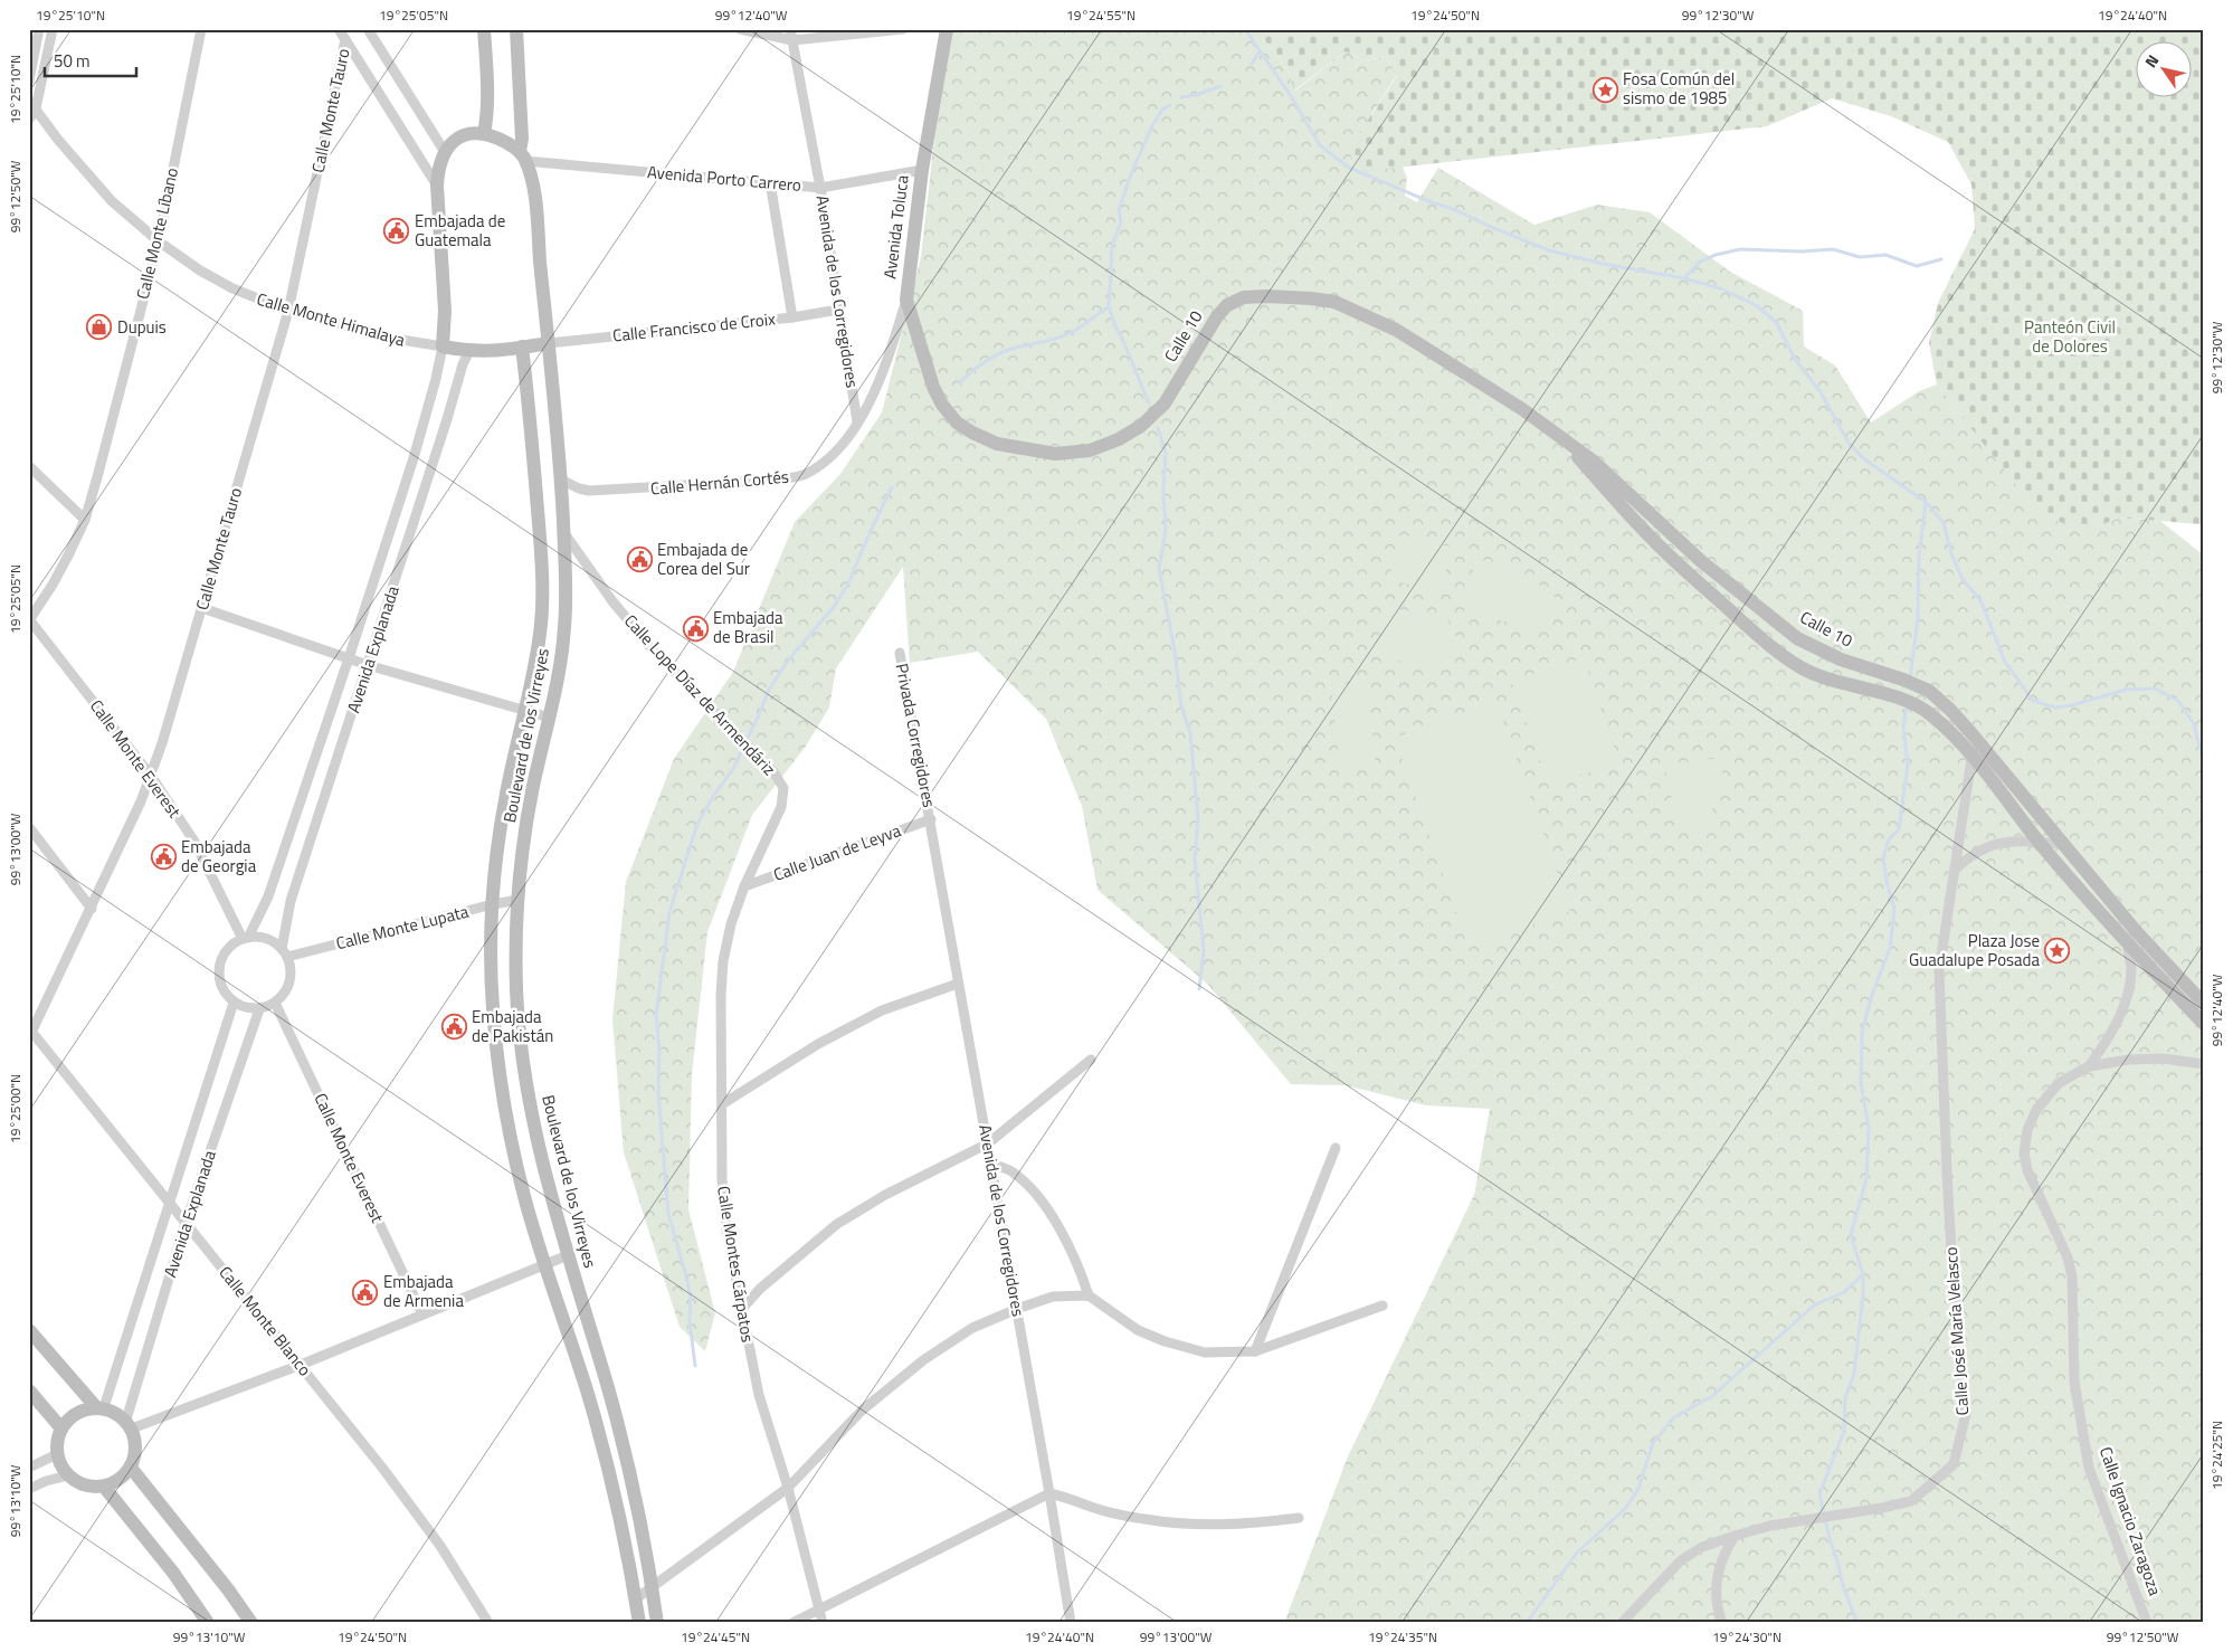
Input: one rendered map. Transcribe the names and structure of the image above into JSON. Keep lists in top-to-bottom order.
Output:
{
  "streets": {
    "street": [
      "Calle Monte Tauro",
      "Avenida Porto Carrero",
      "Avenida Toluca",
      "Calle Monte Líbano",
      "Avenida de los Corregidores",
      "Calle Monte Himalaya",
      "Calle Francisco de Croix",
      "Calle 10",
      "Calle Hernán Cortés",
      "Avenida Explanada",
      "Calle Lope Díaz de Armendáriz",
      "Boulevard de los Virreyes",
      "Privada Corregidores",
      "Calle Monte Everest",
      "Calle Juan de Leyva",
      "Calle Monte Lupata",
      "Calle Montes Cárpatos",
      "Calle Monte Blanco",
      "Calle José María Velasco",
      "Calle Ignacio Zaragoza"
    ]
  },
  "crossings": [
    ["Calle Monte Tauro", "Calle Monte Himalaya"],
    ["Calle Monte Tauro", "Calle Monte Everest"],
    ["Calle Monte Tauro", "Calle Monte Blanco"],
    ["Avenida Porto Carrero", "Avenida Toluca"],
    ["Avenida Porto Carrero", "Avenida de los Corregidores"],
    ["Avenida Porto Carrero", "Boulevard de los Virreyes"],
    ["Avenida Toluca", "Avenida de los Corregidores"],
    ["Avenida Toluca", "Calle 10"],
    ["Avenida Toluca", "Calle Hernán Cortés"],
    ["Calle Monte Líbano", "Calle Monte Himalaya"],
    ["Calle Monte Líbano", "Calle Monte Everest"],
    ["Avenida de los Corregidores", "Calle Francisco de Croix"],
    ["Avenida de los Corregidores", "Calle Hernán Cortés"],
    ["Avenida de los Corregidores", "Privada Corregidores"],
    ["Avenida de los Corregidores", "Calle Juan de Leyva"],
    ["Calle Monte Himalaya", "Avenida Explanada"],
    ["Calle Francisco de Croix", "Boulevard de los Virreyes"],
    ["Calle 10", "Calle José María Velasco"],
    ["Calle Hernán Cortés", "Boulevard de los Virreyes"],
    ["Avenida Explanada", "Calle Monte Everest"],
    ["Avenida Explanada", "Calle Monte Lupata"],
    ["Avenida Explanada", "Calle Monte Blanco"],
    ["Calle Lope Díaz de Armendáriz", "Boulevard de los Virreyes"],
    ["Calle Lope Díaz de Armendáriz", "Calle Montes Cárpatos"],
    ["Boulevard de los Virreyes", "Calle Monte Lupata"],
    ["Privada Corregidores", "Calle Juan de Leyva"],
    ["Calle Monte Everest", "Calle Monte Lupata"],
    ["Calle Juan de Leyva", "Calle Montes Cárpatos"]
  ],
  "parks": ["Panteón Civil de Dolores"],
  "places": {
    "place": ["Fosa Común del sismo de 1985", "Plaza Jose Guadalupe Posada"],
    "public building": [
      "Embajada de Guatemala",
      "Embajada de Corea del Sur",
      "Embajada de Brasil",
      "Embajada de Georgia",
      "Embajada de Pakistán",
      "Embajada de Armenia"
    ],
    "shop": ["Dupuis"]
  },
  "scale_bar": "50 m",
  "north": "top left",
  "coordinates": [
    "19°25'10\"N",
    "19°25'05\"N",
    "99°12'40\"W",
    "19°24'55\"N",
    "19°24'50\"N",
    "99°12'30\"W",
    "19°24'40\"N",
    "99°12'50\"W",
    "99°13'00\"W",
    "19°25'00\"N",
    "19°24'25\"N",
    "99°13'10\"W",
    "19°24'45\"N",
    "19°24'35\"N",
    "19°24'30\"N"
  ]
}
